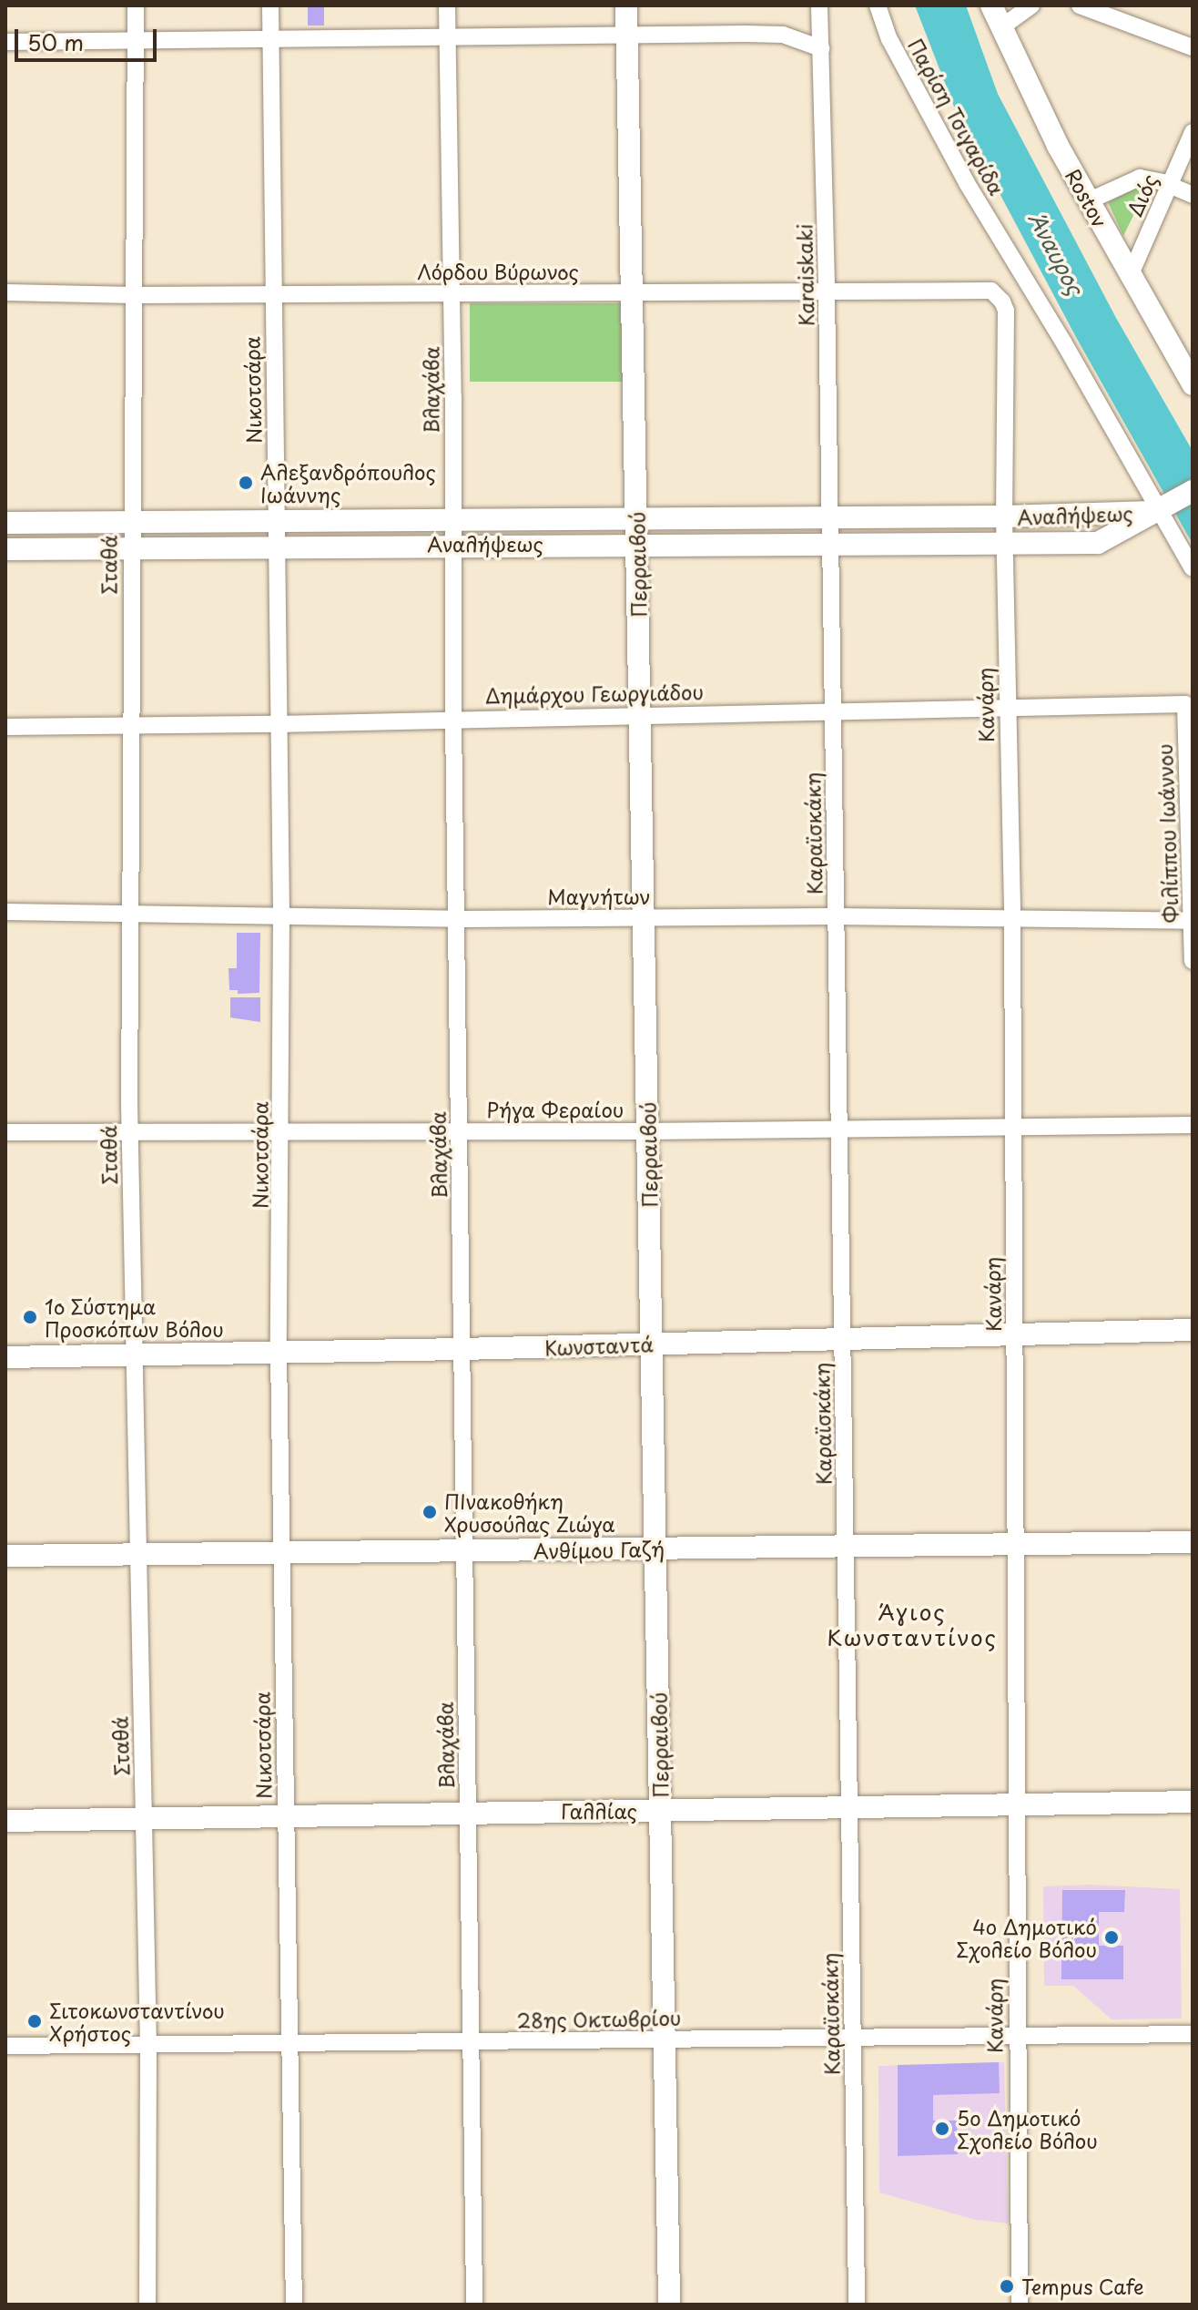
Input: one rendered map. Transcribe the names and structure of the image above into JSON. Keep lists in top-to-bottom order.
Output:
{
  "streets": {
    "street": [
      "Παρίση Τσιγαρίδα",
      "Διός",
      "Rostov",
      "Λόρδου Βύρωνος",
      "Karaiskaki",
      "Νικοτσάρα",
      "Βλαχάβα",
      "Αναλήψεως",
      "Σταθά",
      "Περραιβού",
      "Δημάρχου Γεωργιάδου",
      "Κανάρη",
      "Καραϊσκάκη",
      "Φιλίππου Ιωάννου",
      "Μαγνήτων",
      "Ρήγα Φεραίου",
      "Κωνσταντά",
      "Ανθίμου Γαζή",
      "Γαλλίας",
      "28ης Οκτωβρίου"
    ]
  },
  "crossings": [
    ["Παρίση Τσιγαρίδα", "Αναλήψεως"],
    ["Διός", "Rostov"],
    ["Λόρδου Βύρωνος", "Karaiskaki"],
    ["Λόρδου Βύρωνος", "Νικοτσάρα"],
    ["Λόρδου Βύρωνος", "Βλαχάβα"],
    ["Λόρδου Βύρωνος", "Σταθά"],
    ["Λόρδου Βύρωνος", "Περραιβού"],
    ["Λόρδου Βύρωνος", "Κανάρη"],
    ["Karaiskaki", "Αναλήψεως"],
    ["Karaiskaki", "Καραϊσκάκη"],
    ["Νικοτσάρα", "Αναλήψεως"],
    ["Νικοτσάρα", "Δημάρχου Γεωργιάδου"],
    ["Νικοτσάρα", "Μαγνήτων"],
    ["Νικοτσάρα", "Ρήγα Φεραίου"],
    ["Νικοτσάρα", "Κωνσταντά"],
    ["Νικοτσάρα", "Ανθίμου Γαζή"],
    ["Νικοτσάρα", "Γαλλίας"],
    ["Νικοτσάρα", "28ης Οκτωβρίου"],
    ["Βλαχάβα", "Αναλήψεως"],
    ["Βλαχάβα", "Δημάρχου Γεωργιάδου"],
    ["Βλαχάβα", "Μαγνήτων"],
    ["Βλαχάβα", "Ρήγα Φεραίου"],
    ["Βλαχάβα", "Κωνσταντά"],
    ["Βλαχάβα", "Ανθίμου Γαζή"],
    ["Βλαχάβα", "Γαλλίας"],
    ["Βλαχάβα", "28ης Οκτωβρίου"],
    ["Αναλήψεως", "Σταθά"],
    ["Αναλήψεως", "Περραιβού"],
    ["Αναλήψεως", "Κανάρη"],
    ["Αναλήψεως", "Καραϊσκάκη"],
    ["Σταθά", "Δημάρχου Γεωργιάδου"],
    ["Σταθά", "Μαγνήτων"],
    ["Σταθά", "Ρήγα Φεραίου"],
    ["Σταθά", "Κωνσταντά"],
    ["Σταθά", "Ανθίμου Γαζή"],
    ["Σταθά", "Γαλλίας"],
    ["Σταθά", "28ης Οκτωβρίου"],
    ["Περραιβού", "Δημάρχου Γεωργιάδου"],
    ["Περραιβού", "Μαγνήτων"],
    ["Περραιβού", "Ρήγα Φεραίου"],
    ["Περραιβού", "Κωνσταντά"],
    ["Περραιβού", "Ανθίμου Γαζή"],
    ["Περραιβού", "Γαλλίας"],
    ["Περραιβού", "28ης Οκτωβρίου"],
    ["Δημάρχου Γεωργιάδου", "Κανάρη"],
    ["Δημάρχου Γεωργιάδου", "Καραϊσκάκη"],
    ["Δημάρχου Γεωργιάδου", "Φιλίππου Ιωάννου"],
    ["Κανάρη", "Μαγνήτων"],
    ["Κανάρη", "Ρήγα Φεραίου"],
    ["Κανάρη", "Κωνσταντά"],
    ["Κανάρη", "Ανθίμου Γαζή"],
    ["Κανάρη", "Γαλλίας"],
    ["Κανάρη", "28ης Οκτωβρίου"],
    ["Καραϊσκάκη", "Μαγνήτων"],
    ["Καραϊσκάκη", "Ρήγα Φεραίου"],
    ["Καραϊσκάκη", "Κωνσταντά"],
    ["Καραϊσκάκη", "Ανθίμου Γαζή"],
    ["Καραϊσκάκη", "Γαλλίας"],
    ["Καραϊσκάκη", "28ης Οκτωβρίου"],
    ["Φιλίππου Ιωάννου", "Μαγνήτων"]
  ],
  "districts": ["Άγιος Κωνσταντίνος"],
  "water": ["Άναυρος"],
  "places": [
    "Αλεξανδρόπουλος Ιωάννης",
    "1ο Σύστημα Προσκόπων Βόλου",
    "ΠΙνακοθήκη Χρυσούλας Ζιώγα",
    "4ο Δημοτικό Σχολείο Βόλου",
    "Σιτοκωνσταντίνου Χρήστος",
    "5ο Δημοτικό Σχολείο Βόλου",
    "Tempus Cafe"
  ],
  "scale_bar": "50 m"
}
